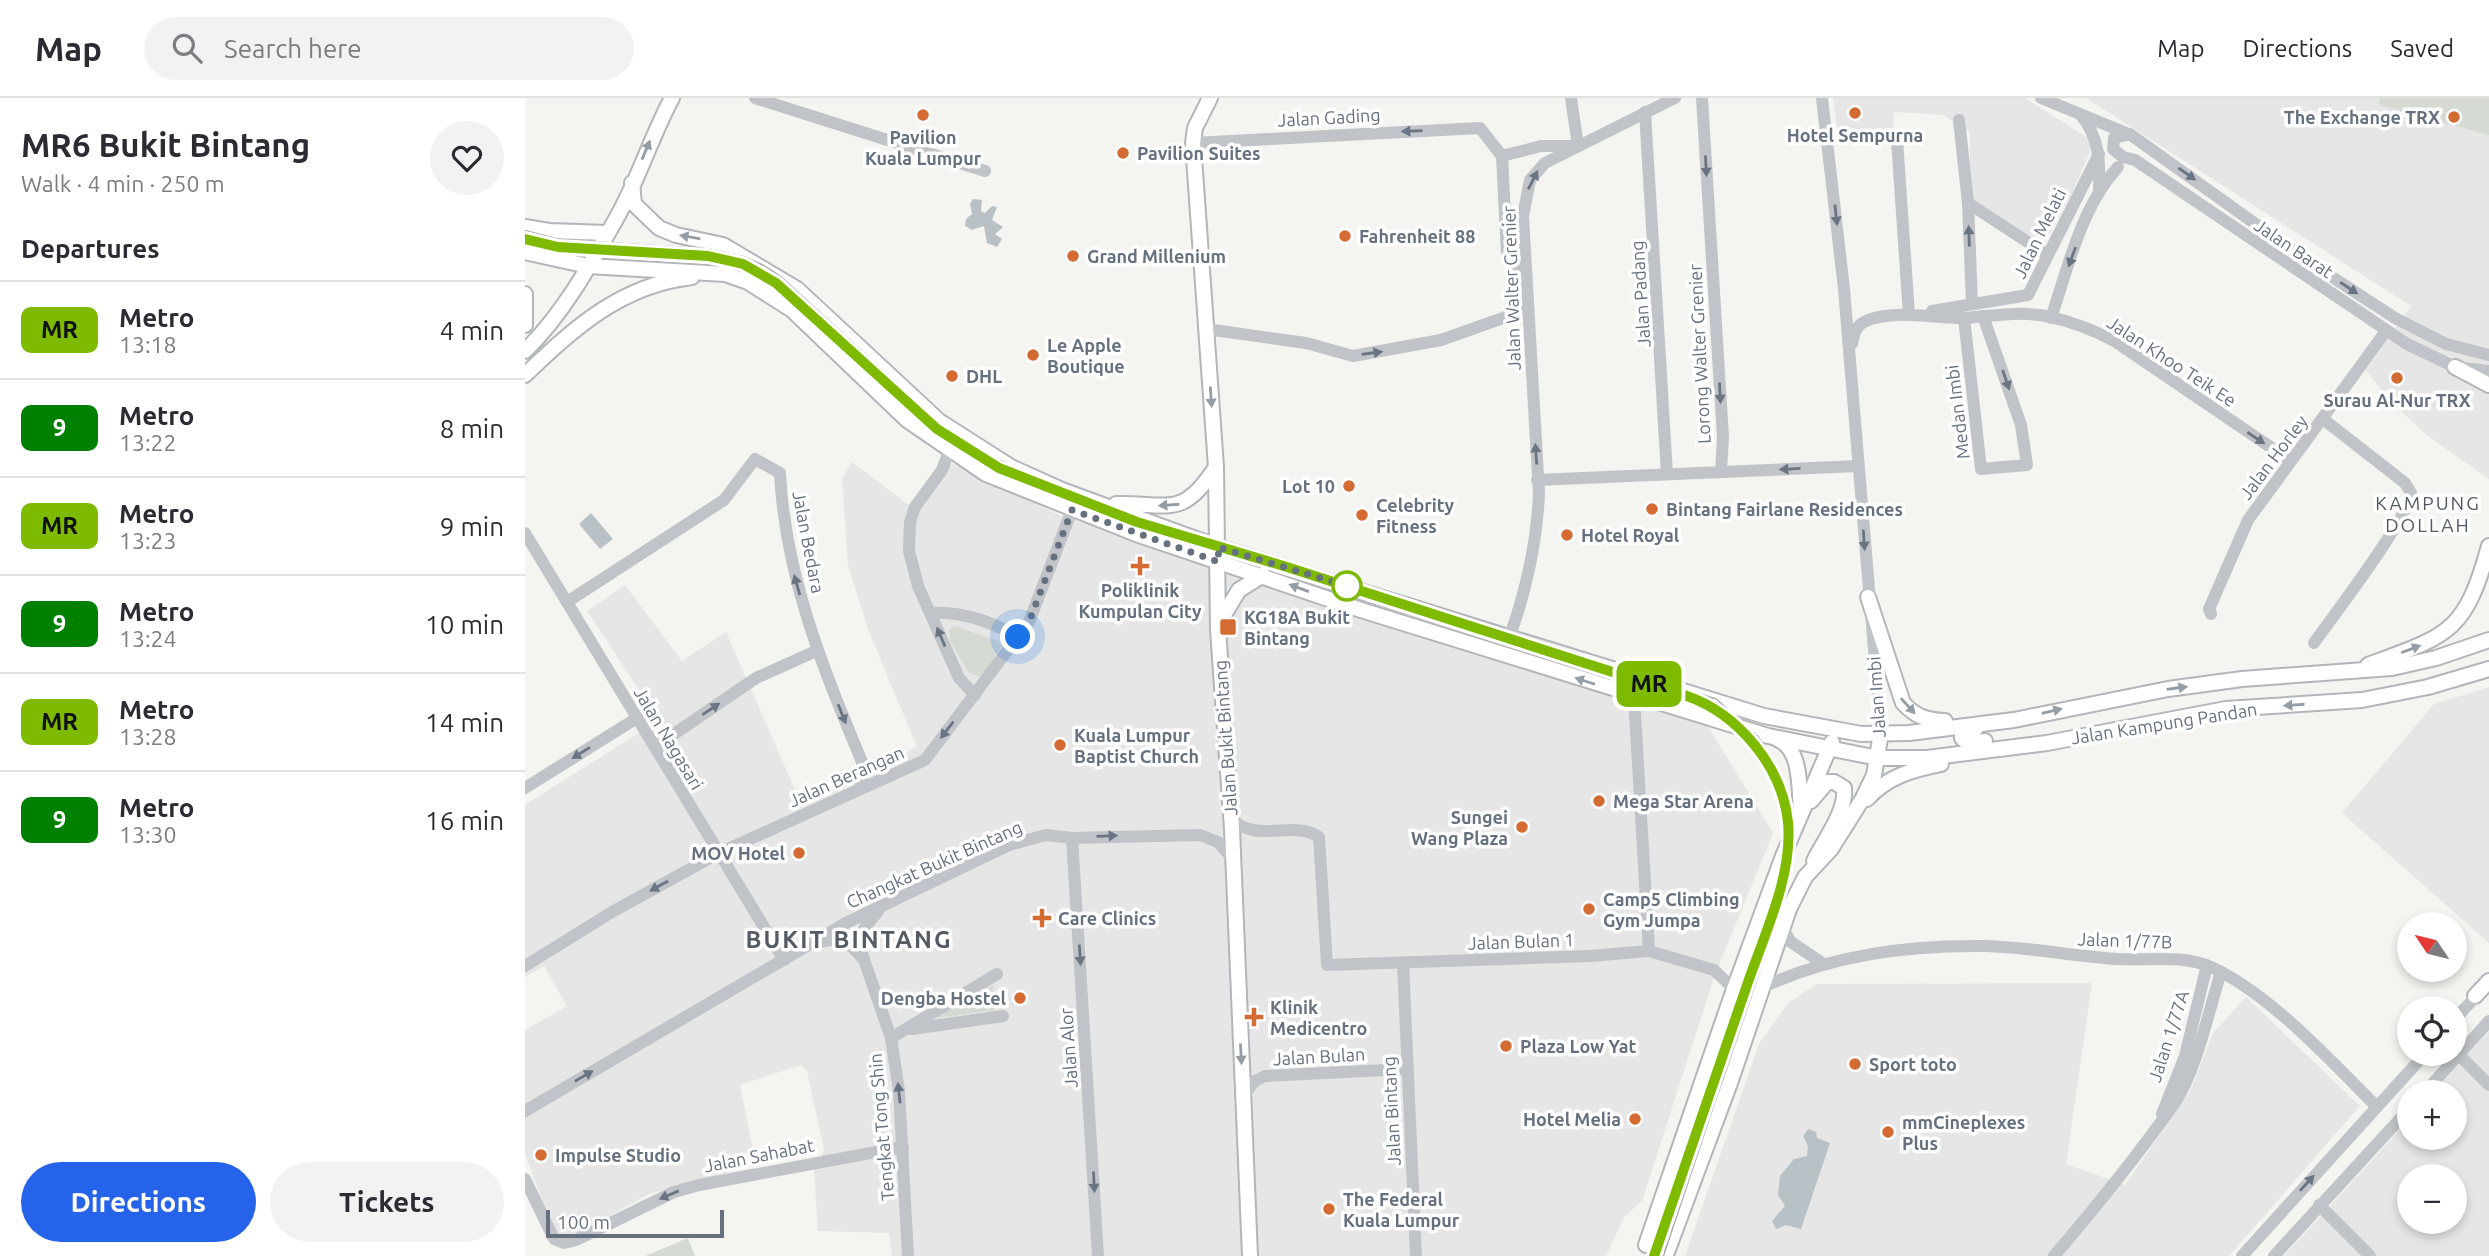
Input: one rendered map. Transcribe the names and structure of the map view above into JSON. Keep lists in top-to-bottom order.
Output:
{
  "streets": {
    "main road": ["Jalan Imbi", "Jalan Kampung Pandan", "Jalan Bukit Bintang"],
    "street": [
      "Jalan Gading",
      "Jalan Melati",
      "Jalan Barat",
      "Jalan Walter Grenier",
      "Jalan Padang",
      "Lorong Walter Grenier",
      "Jalan Khoo Teik Ee",
      "Medan Imbi",
      "Jalan Horley",
      "Jalan Bedara",
      "Jalan Nagasari",
      "Jalan Berangan",
      "Changkat Bukit Bintang",
      "Jalan 1/77B",
      "Jalan Bulan 1",
      "Jalan 1/77A",
      "Jalan Alor",
      "Jalan Bulan",
      "Jalan Bintang",
      "Tengkat Tong Shin",
      "Jalan Sahabat"
    ]
  },
  "crossings": [
    ["Jalan Gading", "Jalan Bukit Bintang"],
    ["Jalan Melati", "Jalan Khoo Teik Ee"],
    ["Jalan Barat", "Jalan Horley"],
    ["Jalan Walter Grenier", "Jalan Padang"],
    ["Jalan Khoo Teik Ee", "Medan Imbi"],
    ["Jalan Khoo Teik Ee", "Jalan Horley"],
    ["Jalan Khoo Teik Ee", "Jalan Imbi"],
    ["Jalan Bedara", "Jalan Nagasari"],
    ["Jalan Bedara", "Jalan Berangan"],
    ["Jalan Imbi", "Jalan Kampung Pandan"],
    ["Jalan Imbi", "Jalan 1/77B"],
    ["Jalan Kampung Pandan", "Jalan Bukit Bintang"],
    ["Jalan Nagasari", "Jalan Berangan"],
    ["Jalan Nagasari", "Changkat Bukit Bintang"],
    ["Jalan Bukit Bintang", "Changkat Bukit Bintang"],
    ["Jalan Bukit Bintang", "Jalan Bulan 1"],
    ["Jalan Bukit Bintang", "Jalan Bulan"],
    ["Changkat Bukit Bintang", "Jalan Alor"],
    ["Jalan 1/77B", "Jalan 1/77A"],
    ["Jalan Bulan 1", "Jalan Bintang"],
    ["Jalan Bulan", "Jalan Bintang"],
    ["Tengkat Tong Shin", "Jalan Sahabat"]
  ],
  "one_way": [
    "Jalan Gading",
    "Lorong Walter Grenier",
    "Jalan Khoo Teik Ee",
    "Jalan Berangan",
    "Changkat Bukit Bintang",
    "Jalan Alor",
    "Tengkat Tong Shin",
    "Jalan Sahabat"
  ],
  "districts": ["KAMPUNG DOLLAH", "BUKIT BINTANG"],
  "places": {
    "other": [
      "Hotel Sempurna",
      "Pavilion Kuala Lumpur",
      "The Exchange TRX",
      "Pavilion Suites",
      "Fahrenheit 88",
      "Grand Millenium",
      "Le Apple Boutique",
      "DHL",
      "Surau Al-Nur TRX",
      "Lot 10",
      "Bintang Fairlane Residences",
      "Celebrity Fitness",
      "Hotel Royal",
      "Kuala Lumpur Baptist Church",
      "Mega Star Arena",
      "Sungei Wang Plaza",
      "MOV Hotel",
      "Camp5 Climbing Gym Jumpa",
      "Dengba Hostel",
      "Plaza Low Yat",
      "Sport toto",
      "Hotel Melia",
      "mmCineplexes Plus",
      "Impulse Studio",
      "The Federal Kuala Lumpur"
    ],
    "health": ["Poliklinik Kumpulan City", "Care Clinics", "Klinik Medicentro"],
    "transit": ["KG18A Bukit Bintang"]
  },
  "lines": ["metro line MR"],
  "scale_bar": "100 m",
  "north": "top left",
  "page": {
    "header": "Map",
    "search": "Search here",
    "nav": ["Map", "Directions", "Saved"],
    "heading": [
      ["MR6 Bukit Bintang", "Walk · 4 min · 250 m"],
      "Departures"
    ],
    "on_map": "MR",
    "list": [
      {
        "mark": "MR",
        "name": "Metro",
        "note": "13:18",
        "value": "4 min"
      },
      {
        "mark": "9",
        "name": "Metro",
        "note": "13:22",
        "value": "8 min"
      },
      {
        "mark": "MR",
        "name": "Metro",
        "note": "13:23",
        "value": "9 min"
      },
      {
        "mark": "9",
        "name": "Metro",
        "note": "13:24",
        "value": "10 min"
      },
      {
        "mark": "MR",
        "name": "Metro",
        "note": "13:28",
        "value": "14 min"
      },
      {
        "mark": "9",
        "name": "Metro",
        "note": "13:30",
        "value": "16 min"
      }
    ],
    "map_buttons": ["+", "−"],
    "buttons": ["Directions", "Tickets"],
    "scale": "100 m"
  }
}
